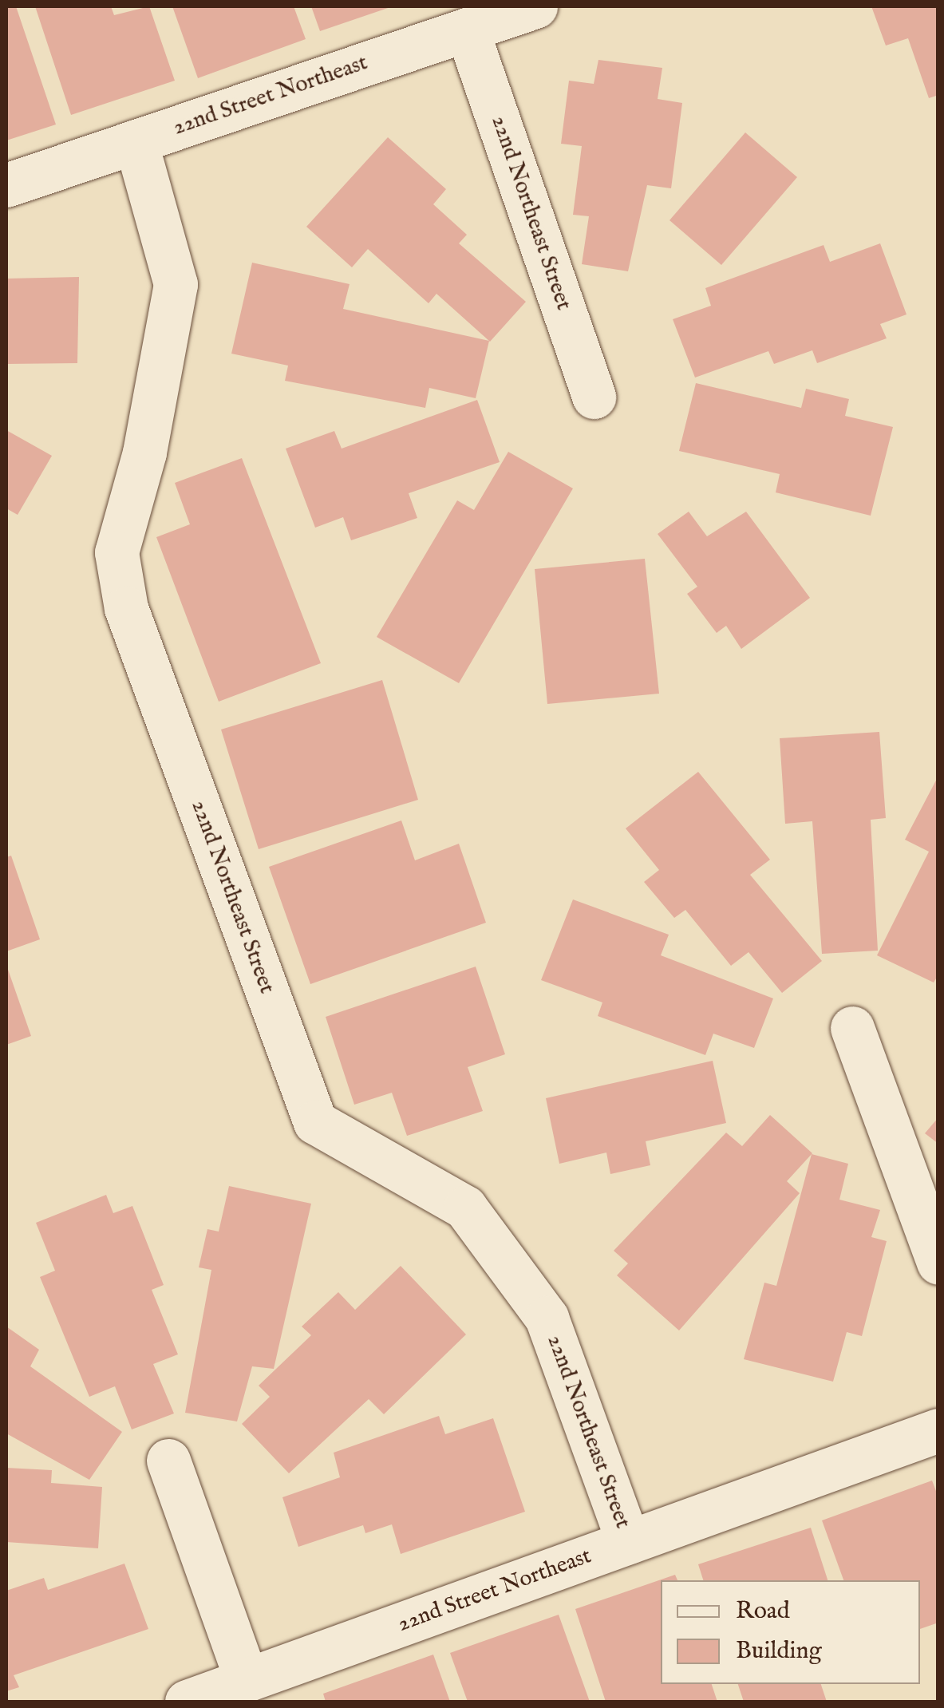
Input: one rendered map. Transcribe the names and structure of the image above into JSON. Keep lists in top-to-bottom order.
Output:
{
  "streets": {
    "street": ["22nd Street Northeast", "22nd Northeast Street"]
  },
  "crossings": [
    ["22nd Street Northeast", "22nd Northeast Street"]
  ],
  "legend": ["Road", "Building"]
}
